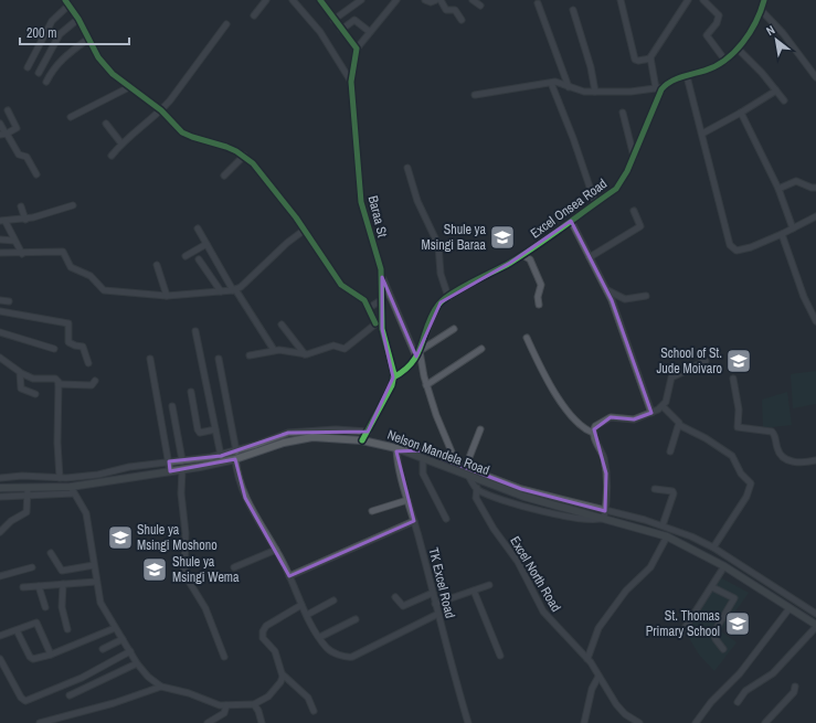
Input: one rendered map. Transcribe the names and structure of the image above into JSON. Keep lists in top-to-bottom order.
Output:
{
  "streets": {
    "main road": ["Nelson Mandela Road"],
    "street": [
      "Excel Onsea Road",
      "Baraa St",
      "Excel North Road",
      "TK Excel Road"
    ]
  },
  "crossings": [
    ["Excel Onsea Road", "Baraa St"],
    ["Nelson Mandela Road", "TK Excel Road"]
  ],
  "places": {
    "school or university": [
      "Shule ya Msingi Baraa",
      "School of St. Jude Moivaro",
      "Shule ya Msingi Moshono",
      "Shule ya Msingi Wema",
      "St. Thomas Primary School"
    ]
  },
  "scale_bar": "200 m",
  "north": "top left"
}
